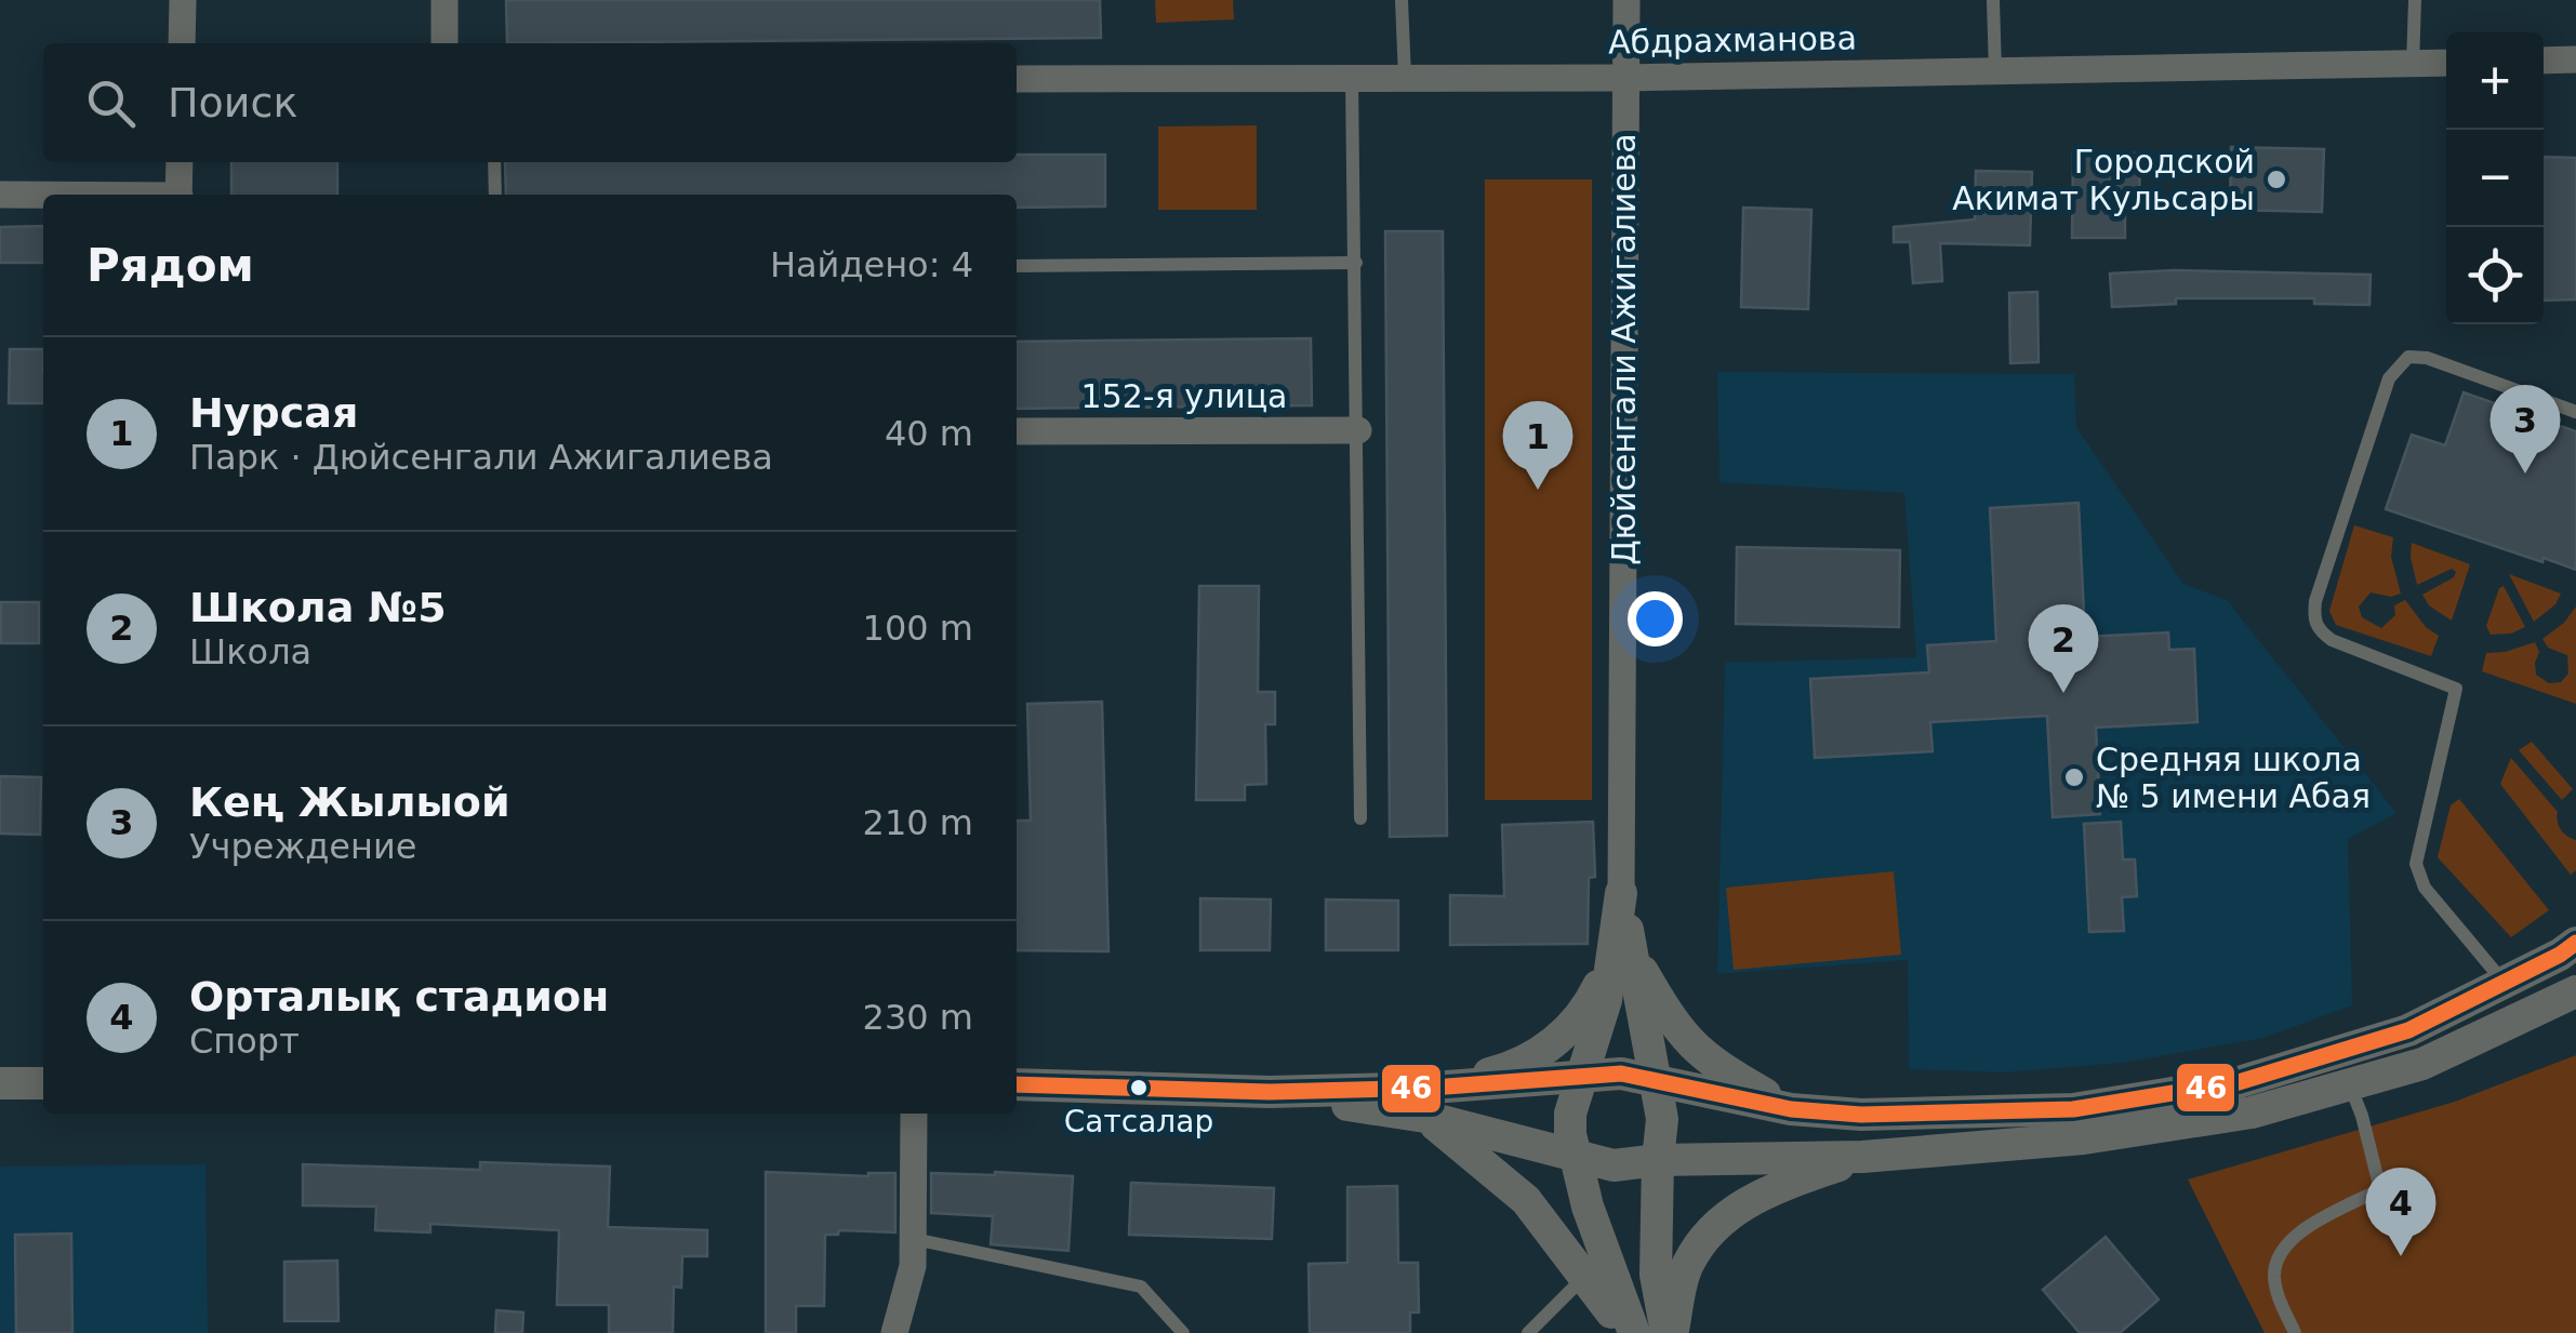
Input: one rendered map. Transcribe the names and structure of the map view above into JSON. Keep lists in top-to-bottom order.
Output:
{
  "streets": {
    "street": ["Абдрахманова", "Дюйсенгали Ажигалиева", "152-я улица"]
  },
  "crossings": [
    ["Абдрахманова", "Дюйсенгали Ажигалиева"]
  ],
  "places": ["Городской Акимат Кульсары", "Средняя школа № 5 имени Абая", "Сатсалар"],
  "lines": ["transit line 46"],
  "page": {
    "map_buttons": ["+", "−"],
    "search": "Поиск",
    "heading": ["Рядом", "Найдено: 4"],
    "list": [
      {
        "mark": "1",
        "name": "Нурсая",
        "note": "Парк · Дюйсенгали Ажигалиева",
        "value": "40 m"
      },
      {
        "mark": "2",
        "name": "Школа №5",
        "note": "Школа",
        "value": "100 m"
      },
      {
        "mark": "3",
        "name": "Кең Жылыой",
        "note": "Учреждение",
        "value": "210 m"
      },
      {
        "mark": "4",
        "name": "Орталық стадион",
        "note": "Спорт",
        "value": "230 m"
      }
    ],
    "pins": [
      "3",
      "1",
      "2",
      "4"
    ]
  }
}
